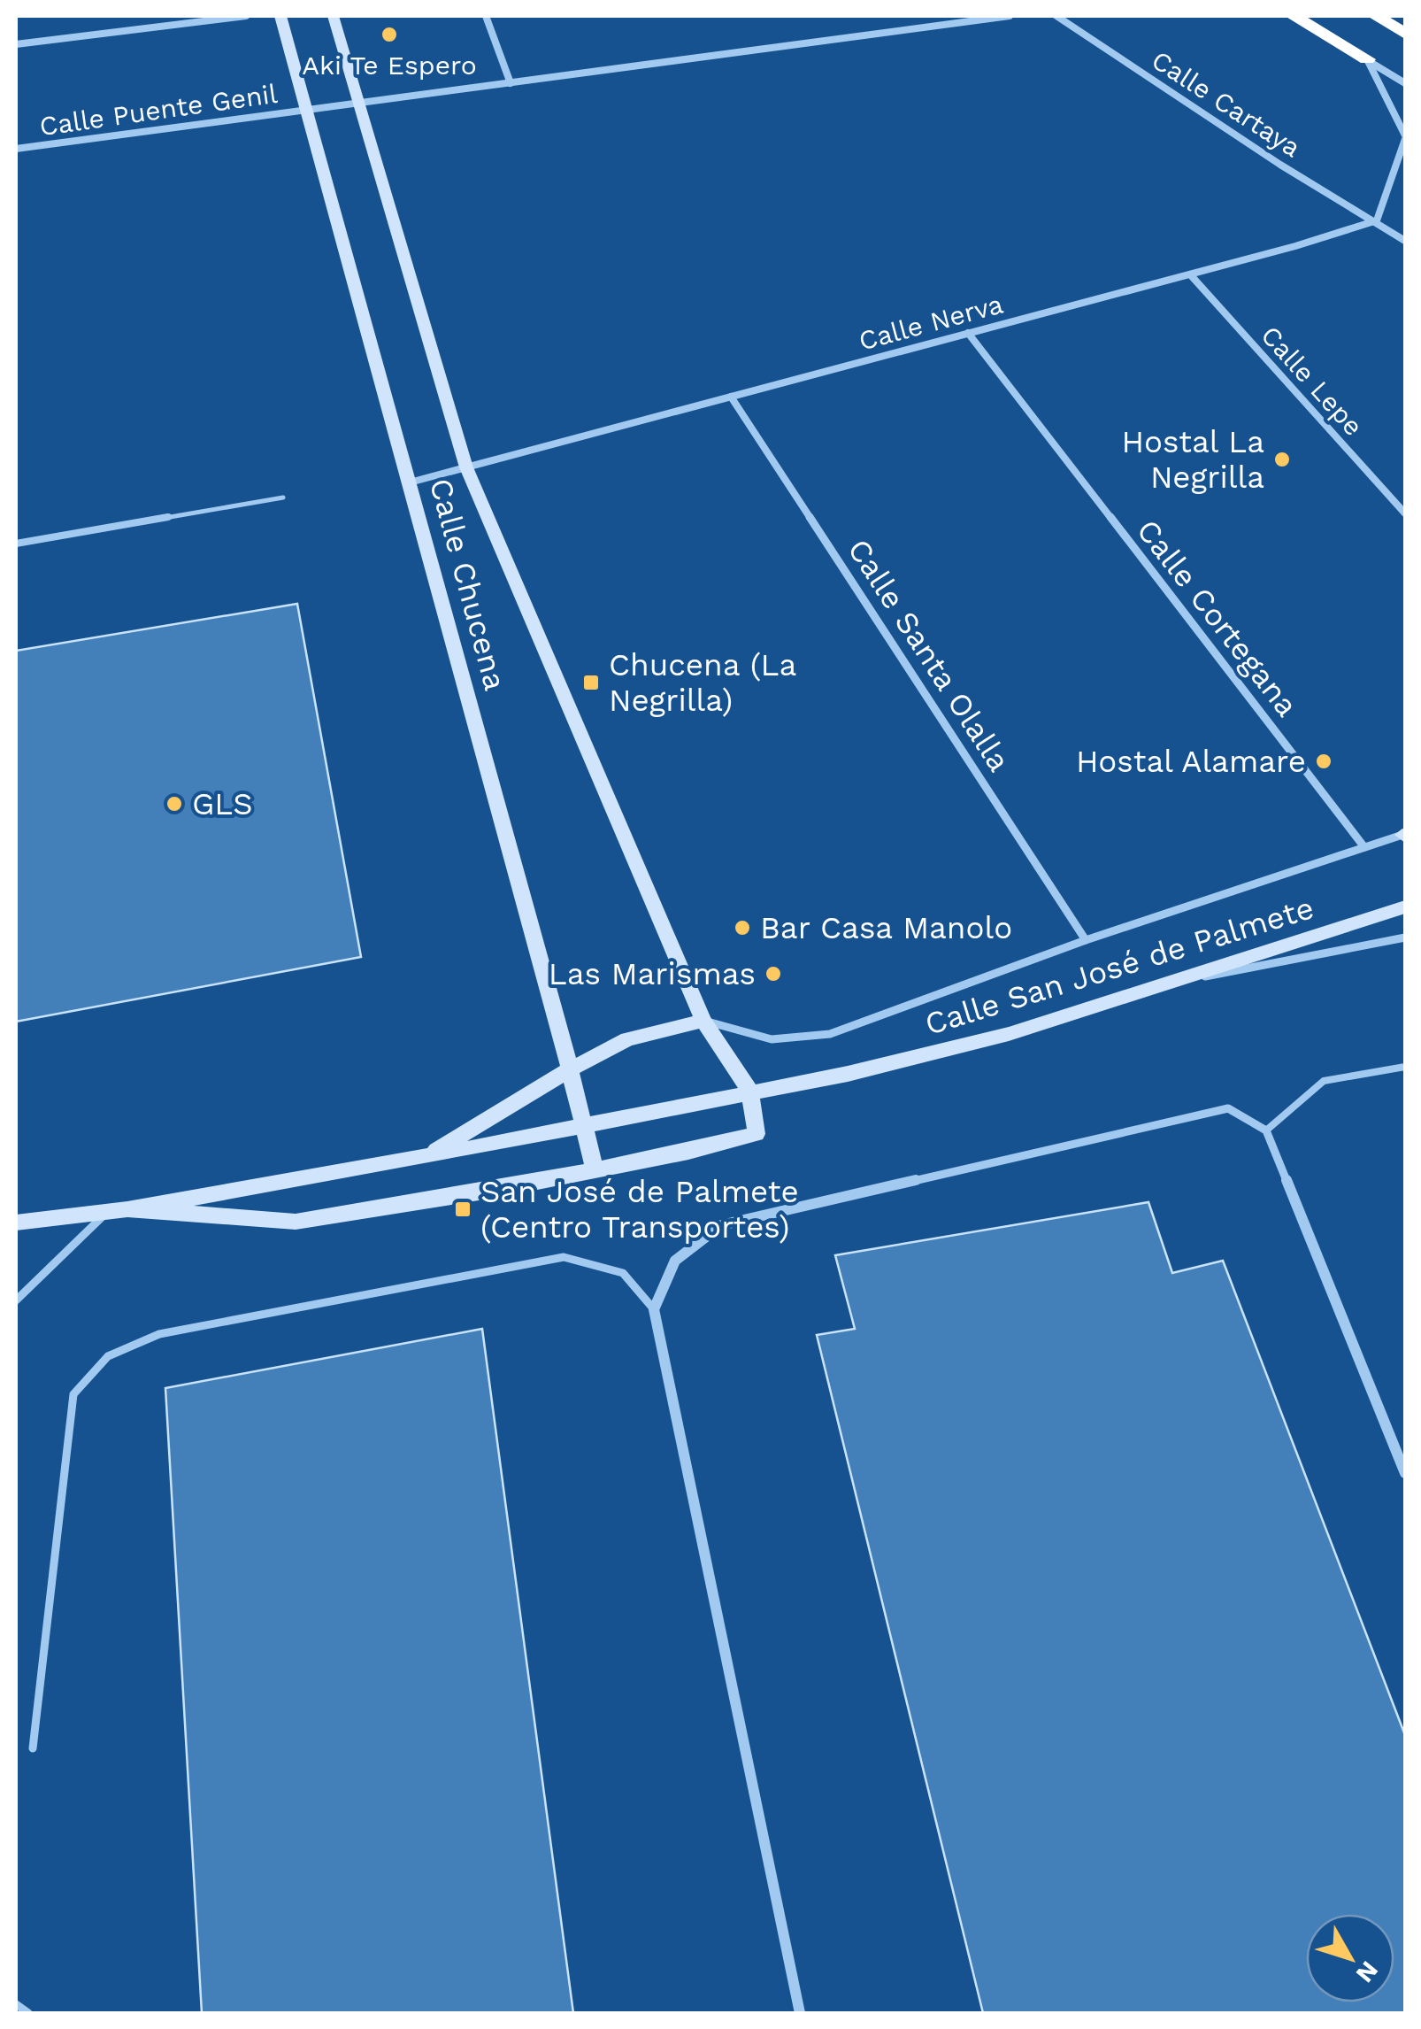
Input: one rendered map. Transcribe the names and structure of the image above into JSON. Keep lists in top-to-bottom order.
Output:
{
  "streets": {
    "street": [
      "Calle Cartaya",
      "Calle Puente Genil",
      "Calle Nerva",
      "Calle Lepe",
      "Calle Chucena",
      "Calle Cortegana",
      "Calle Santa Olalla",
      "Calle San José de Palmete"
    ]
  },
  "crossings": [
    ["Calle Cartaya", "Calle Nerva"],
    ["Calle Puente Genil", "Calle Chucena"],
    ["Calle Nerva", "Calle Lepe"],
    ["Calle Nerva", "Calle Chucena"],
    ["Calle Nerva", "Calle Cortegana"],
    ["Calle Nerva", "Calle Santa Olalla"],
    ["Calle Chucena", "Calle San José de Palmete"],
    ["Calle Cortegana", "Calle San José de Palmete"],
    ["Calle Santa Olalla", "Calle San José de Palmete"]
  ],
  "places": {
    "other": [
      "Aki Te Espero",
      "Hostal La Negrilla",
      "Hostal Alamare",
      "GLS",
      "Bar Casa Manolo",
      "Las Marismas"
    ],
    "transit": ["Chucena (La Negrilla)", "San José de Palmete (Centro Transportes)"]
  },
  "north": "bottom right"
}
